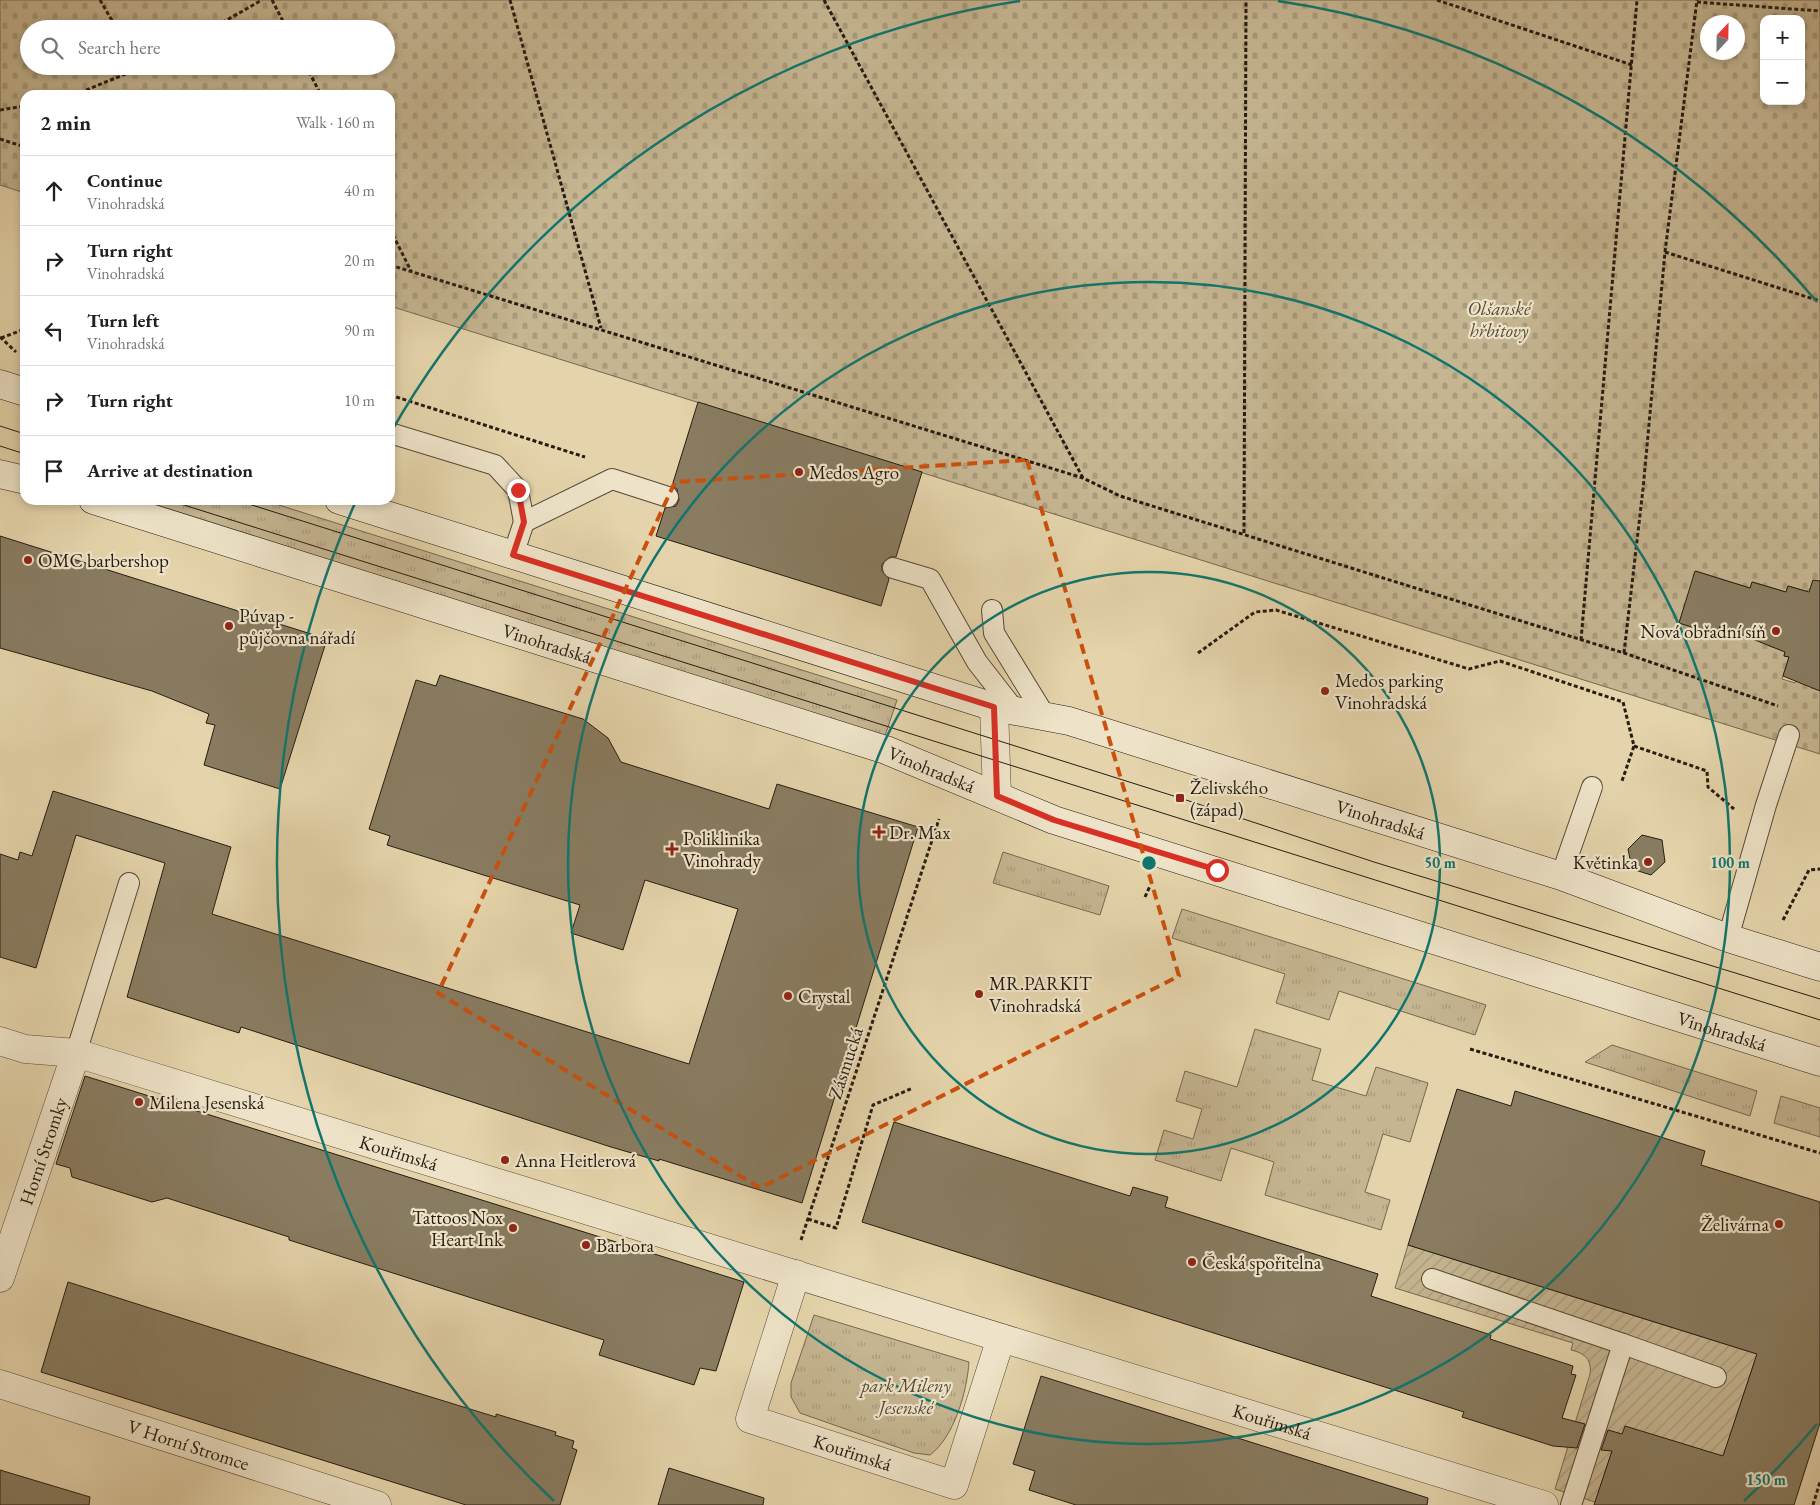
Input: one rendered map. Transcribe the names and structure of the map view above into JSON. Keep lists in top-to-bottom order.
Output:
{
  "streets": {
    "main road": [
      "Vinohradská",
      "Horní Stromky",
      "Kouřimská",
      "V Horní Stromce"
    ],
    "path": ["Zásmucká"]
  },
  "crossings": [
    ["Zásmucká", "Kouřimská"],
    ["Horní Stromky", "Kouřimská"]
  ],
  "parks": ["Olšanské hřbitovy", "park Mileny Jesenské"],
  "places": {
    "other": [
      "Medos Agro",
      "OMC barbershop",
      "Púvap - půjčovna nářadí",
      "Nová obřadní síň",
      "Medos parking Vinohradská",
      "Květinka",
      "MR.PARKIT Vinohradská",
      "Crystal",
      "Milena Jesenská",
      "Anna Heitlerová",
      "Želivárna",
      "Tattoos Nox Heart Ink",
      "Barbora",
      "Česká spořitelna"
    ],
    "transit": ["Želivského (západ)"],
    "health": ["Dr. Max", "Poliklinika Vinohrady"]
  },
  "north": "top",
  "page": {
    "map_buttons": ["+", "−"],
    "search": "Search here",
    "heading": ["2 min", "Walk · 160 m"],
    "list": [
      ["Continue", "Vinohradská", "40 m"],
      ["Turn right", "Vinohradská", "20 m"],
      ["Turn left", "Vinohradská", "90 m"],
      ["Turn right", "10 m"],
      "Arrive at destination"
    ]
  },
  "rings": ["50 m", "100 m", "150 m"]
}
